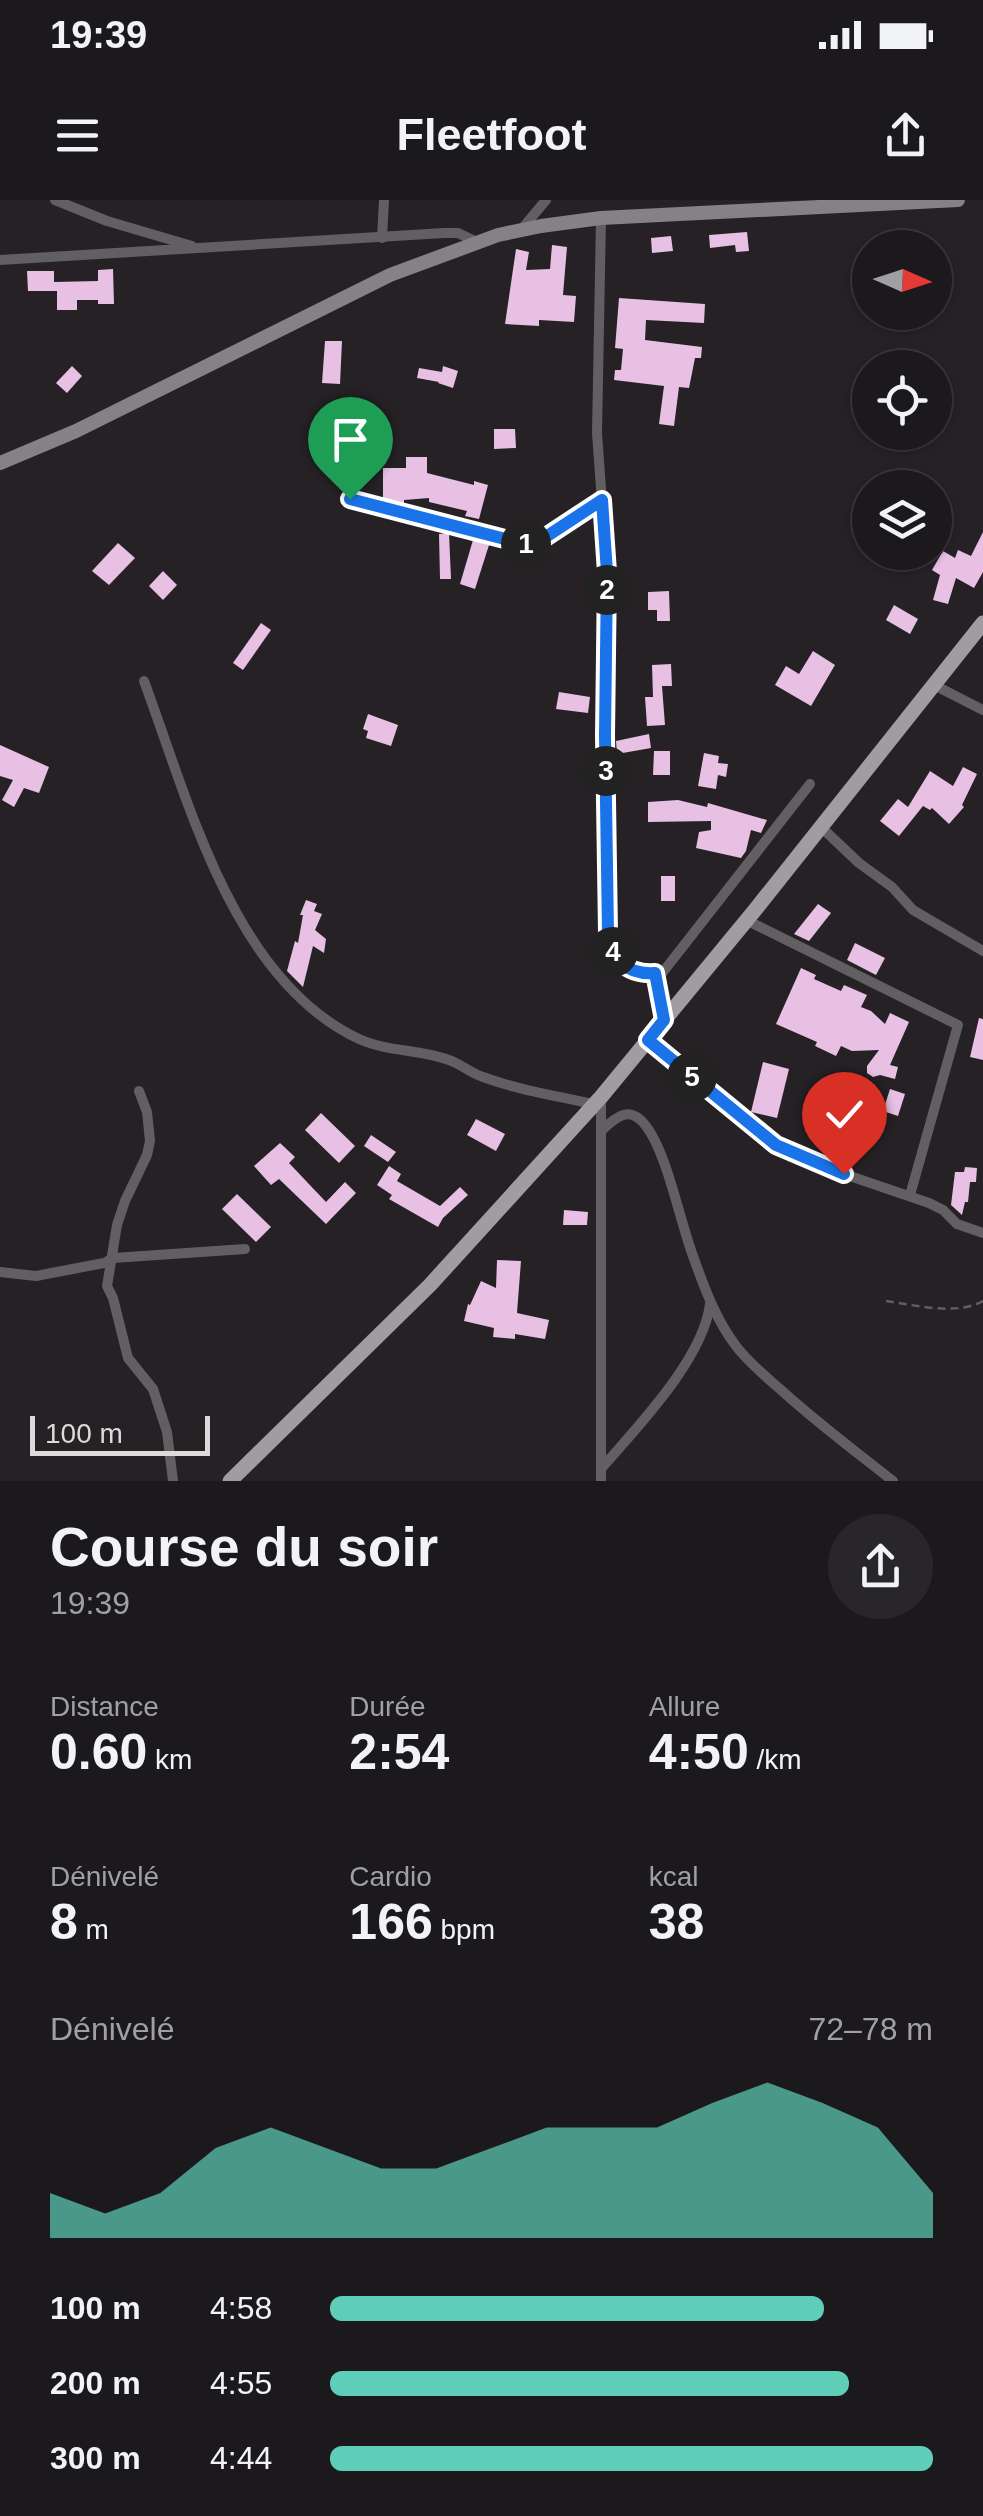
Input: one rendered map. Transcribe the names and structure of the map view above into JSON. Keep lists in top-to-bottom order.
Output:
{
  "scale_bar": "100 m",
  "north": "right",
  "page": {
    "status": "19:39",
    "header": "Fleetfoot",
    "pins": [
      "1",
      "2",
      "3",
      "4",
      "5"
    ],
    "scale": "100 m",
    "heading": ["Course du soir", "19:39"],
    "stats": [
      ["Distance", "0.60 km"],
      ["Durée", "2:54"],
      ["Allure", "4:50 /km"],
      ["Dénivelé", "8 m"],
      ["Cardio", "166 bpm"],
      ["kcal", "38"]
    ],
    "chart": ["Dénivelé", "72–78 m"],
    "list": [
      {
        "name": "100 m",
        "note": "4:58"
      },
      {
        "name": "200 m",
        "note": "4:55"
      },
      {
        "name": "300 m",
        "note": "4:44"
      }
    ]
  }
}
